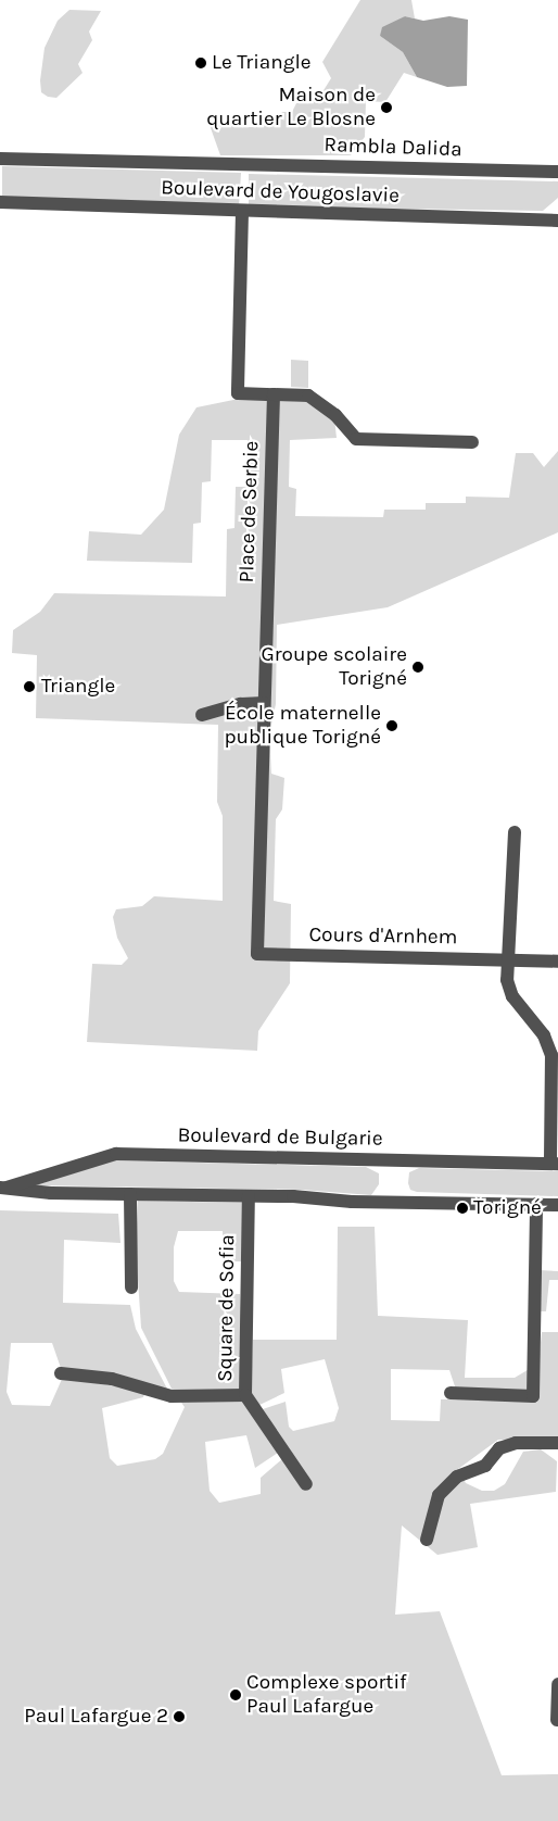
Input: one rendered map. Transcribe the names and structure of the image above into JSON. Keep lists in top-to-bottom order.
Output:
{
  "streets": {
    "street": [
      "Rambla Dalida",
      "Boulevard de Yougoslavie",
      "Place de Serbie",
      "Cours d'Arnhem",
      "Boulevard de Bulgarie",
      "Square de Sofia"
    ]
  },
  "crossings": [
    ["Place de Serbie", "Cours d'Arnhem"],
    ["Boulevard de Bulgarie", "Square de Sofia"]
  ],
  "places": [
    "Le Triangle",
    "Maison de quartier Le Blosne",
    "Groupe scolaire Torigné",
    "Triangle",
    "École maternelle publique Torigné",
    "Torigné",
    "Complexe sportif Paul Lafargue",
    "Paul Lafargue 2"
  ]
}
